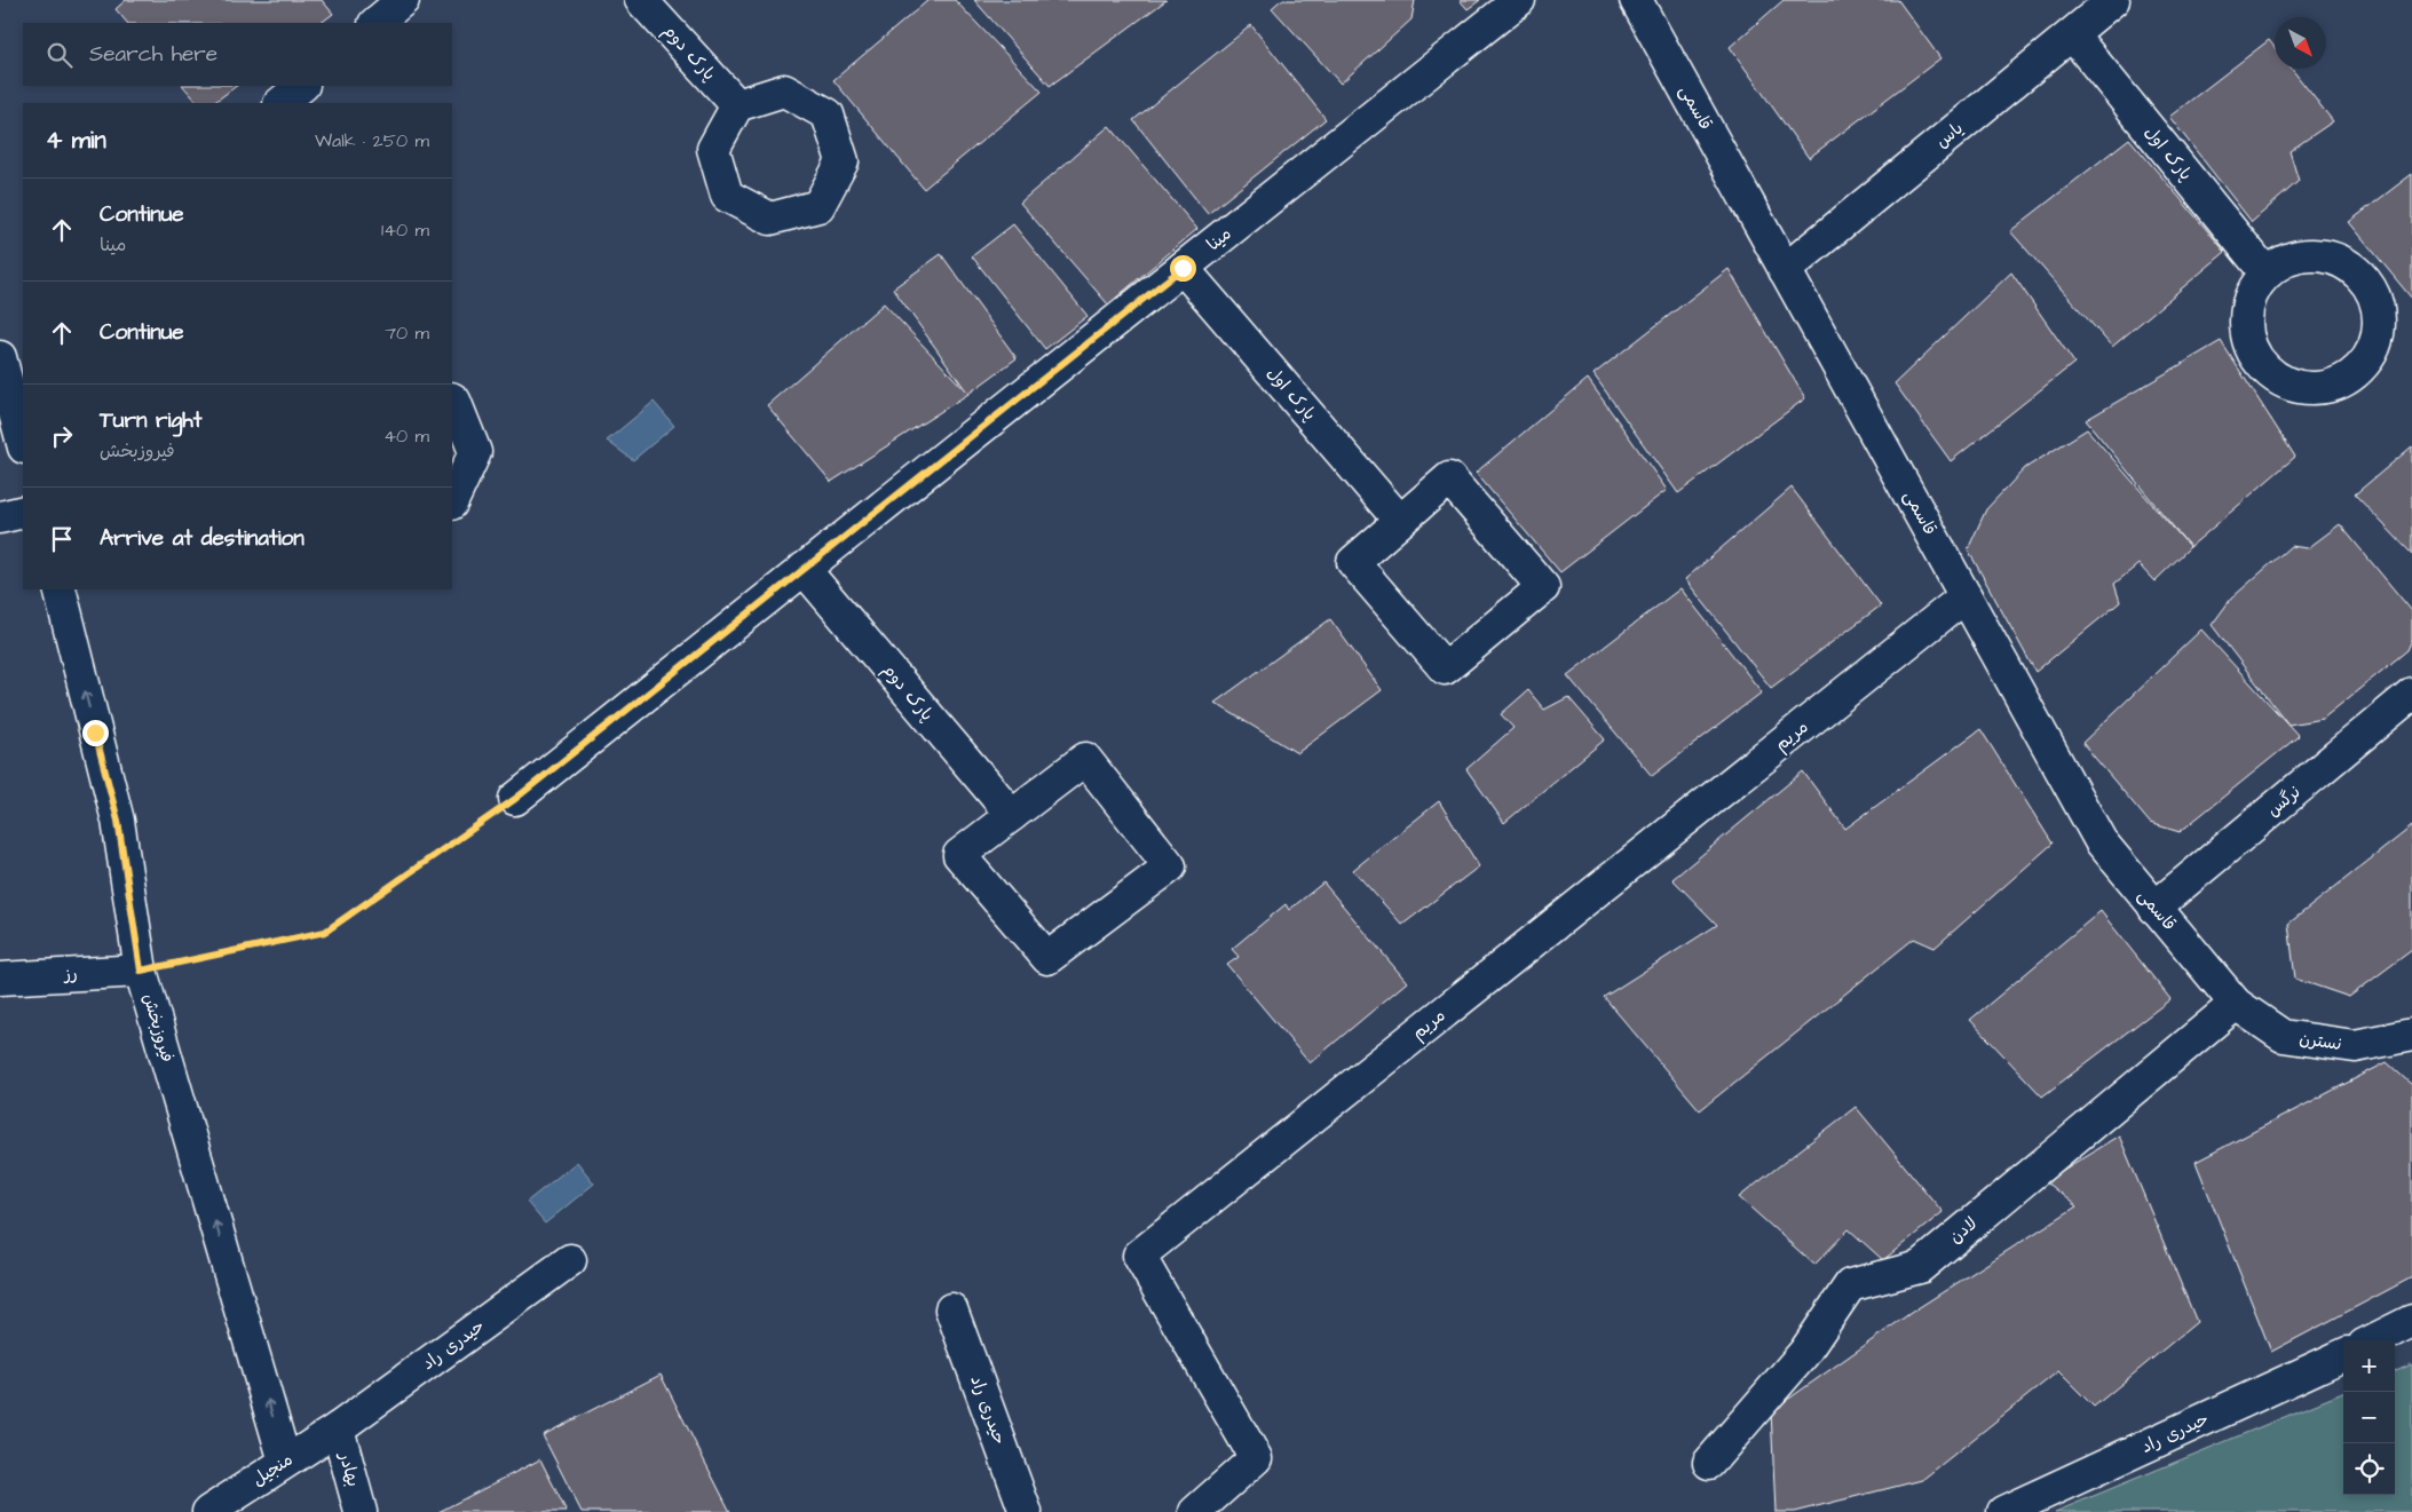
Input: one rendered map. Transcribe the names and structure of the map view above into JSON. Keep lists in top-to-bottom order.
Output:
{
  "streets": {
    "street": [
      "پارک دوم",
      "قاسمی",
      "یاس",
      "پارک اول",
      "مینا",
      "مریم",
      "نرگس",
      "رز",
      "فیروزبخش",
      "نسترن",
      "لادن",
      "حیدری راد",
      "منجیل",
      "بهادر"
    ]
  },
  "crossings": [
    ["پارک دوم", "مینا"],
    ["قاسمی", "یاس"],
    ["قاسمی", "مریم"],
    ["قاسمی", "نرگس"],
    ["قاسمی", "نسترن"],
    ["قاسمی", "لادن"],
    ["یاس", "پارک اول"],
    ["پارک اول", "مینا"],
    ["رز", "فیروزبخش"],
    ["فیروزبخش", "منجیل"],
    ["نسترن", "لادن"],
    ["حیدری راد", "منجیل"],
    ["حیدری راد", "بهادر"],
    ["منجیل", "بهادر"]
  ],
  "one_way": ["فیروزبخش"],
  "north": "bottom right",
  "page": {
    "search": "Search here",
    "heading": ["4 min", "Walk · 250 m"],
    "list": [
      ["Continue", "مینا", "140 m"],
      ["Continue", "70 m"],
      ["Turn right", "فیروزبخش", "40 m"],
      "Arrive at destination"
    ],
    "map_buttons": ["+", "−"]
  }
}
